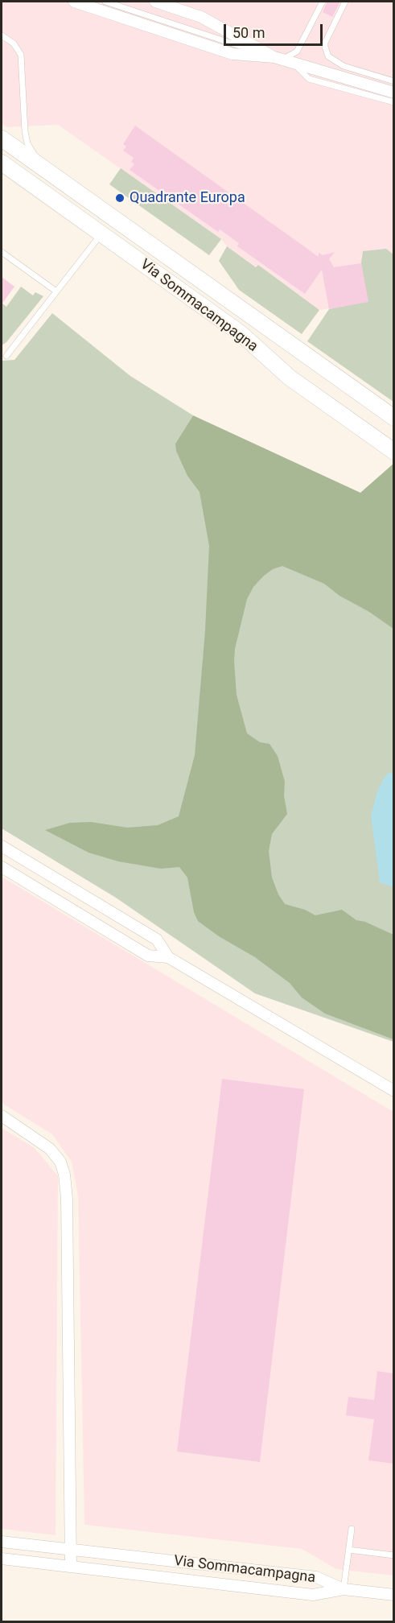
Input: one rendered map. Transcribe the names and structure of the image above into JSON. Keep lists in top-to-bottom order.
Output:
{
  "streets": {
    "street": ["Via Sommacampagna"]
  },
  "places": ["Quadrante Europa"],
  "scale_bar": "50 m"
}
